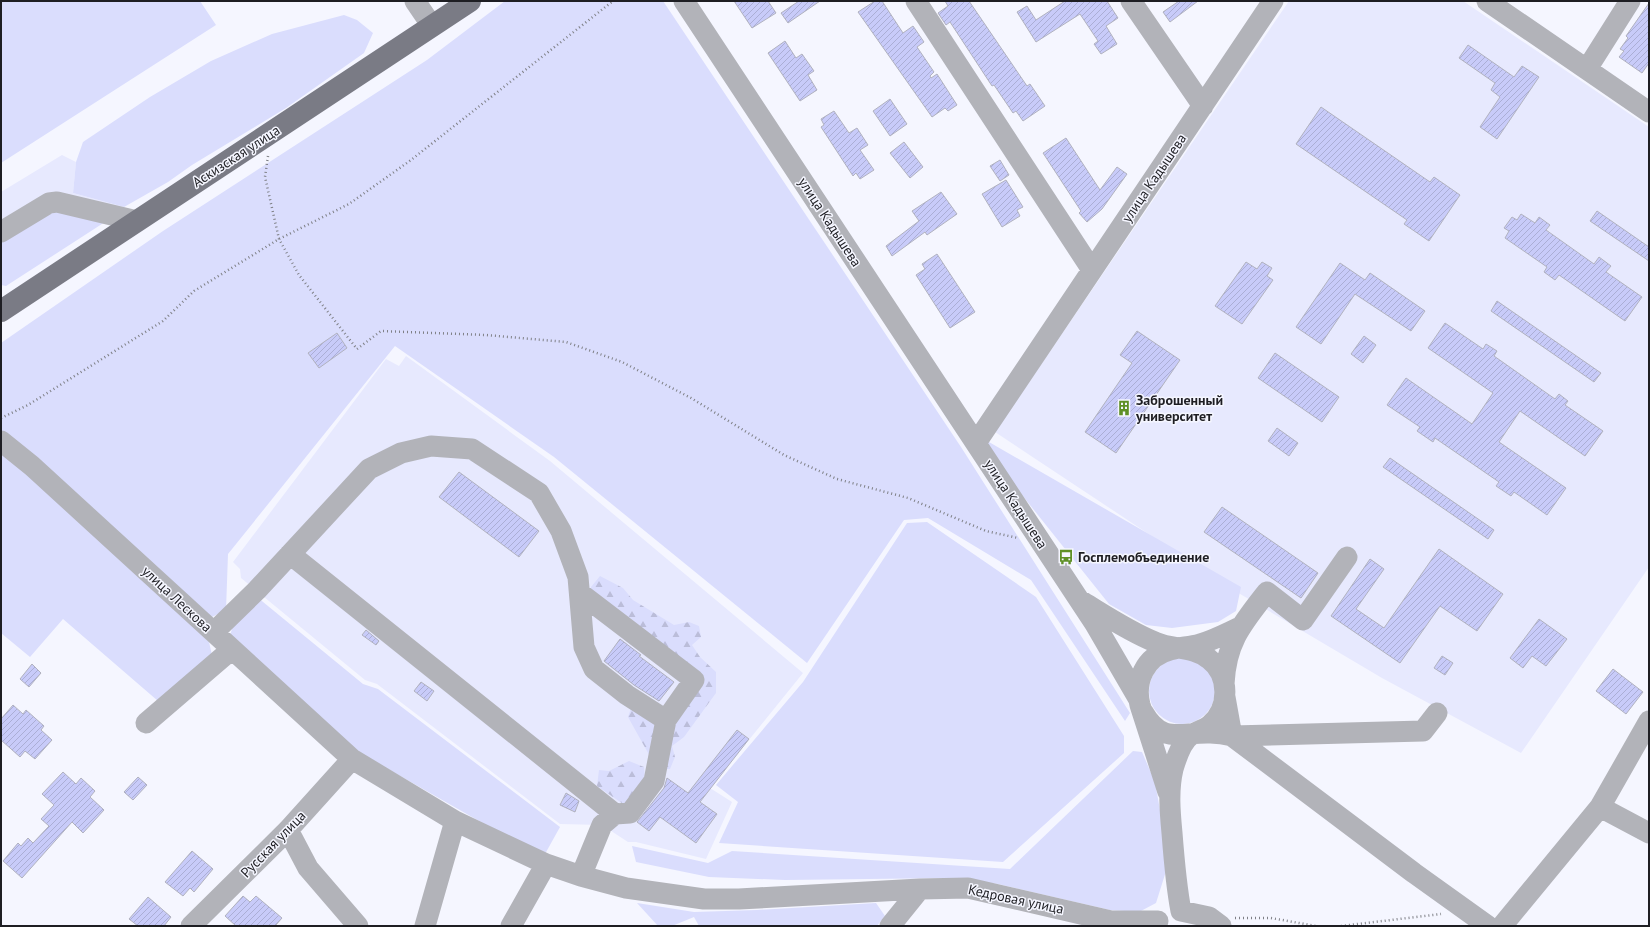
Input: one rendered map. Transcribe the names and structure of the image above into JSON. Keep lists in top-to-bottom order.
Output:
{
  "streets": {
    "main road": ["Аскизская улица"],
    "street": [
      "улица Кадышева",
      "улица Лескова",
      "Русская улица",
      "Кедровая улица"
    ]
  },
  "crossings": [
    ["улица Лескова", "Русская улица"],
    ["улица Лескова", "Кедровая улица"]
  ],
  "places": {
    "building": ["Заброшенный университет"],
    "bus stop": ["Госплемобъединение"]
  }
}
